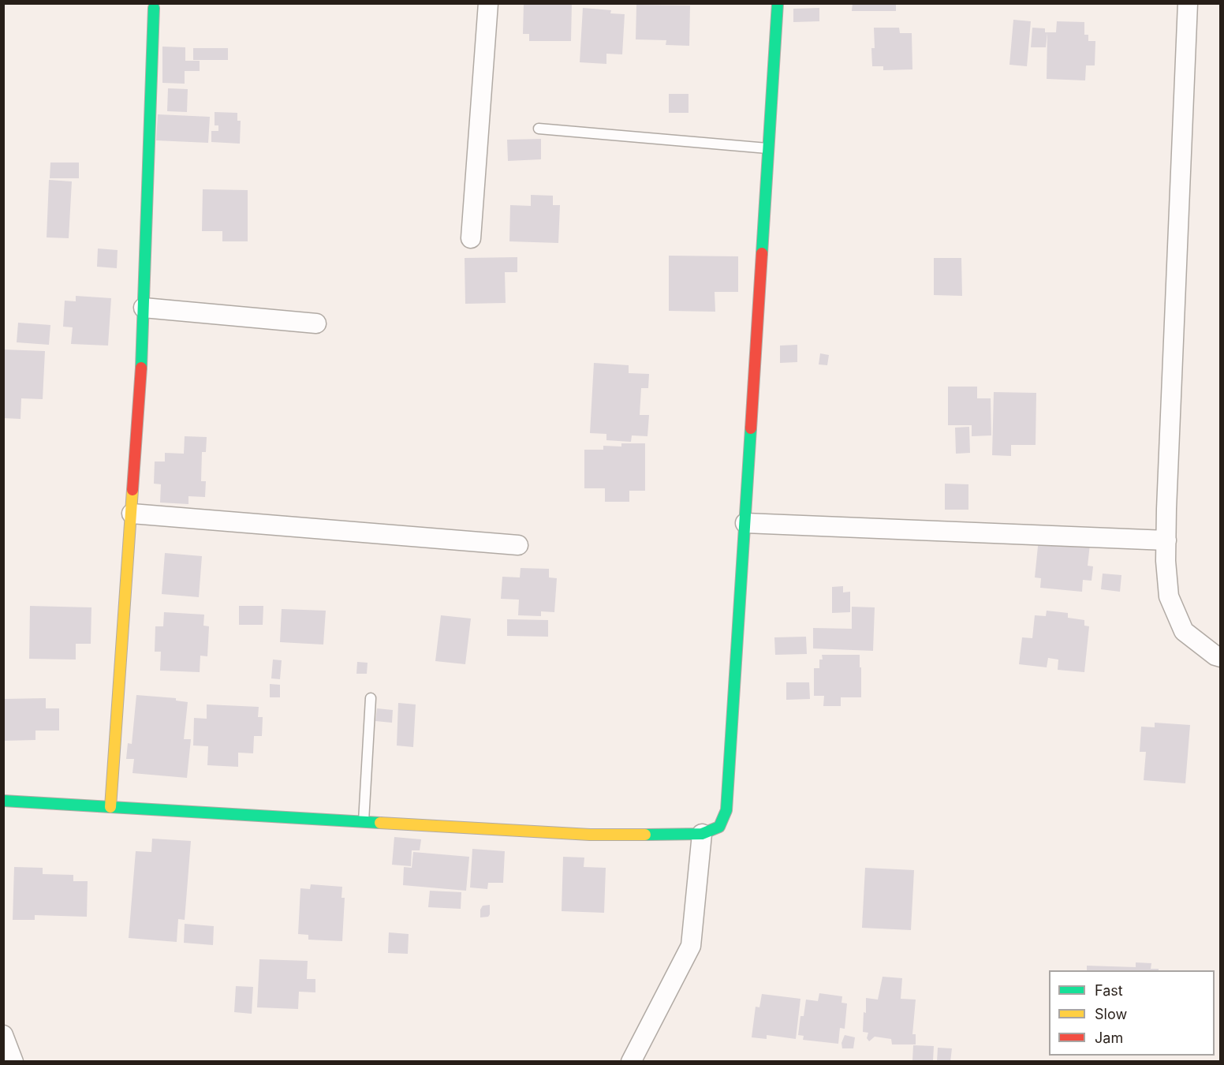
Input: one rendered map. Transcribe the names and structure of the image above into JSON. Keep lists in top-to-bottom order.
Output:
{
  "legend": ["Fast", "Slow", "Jam"]
}
